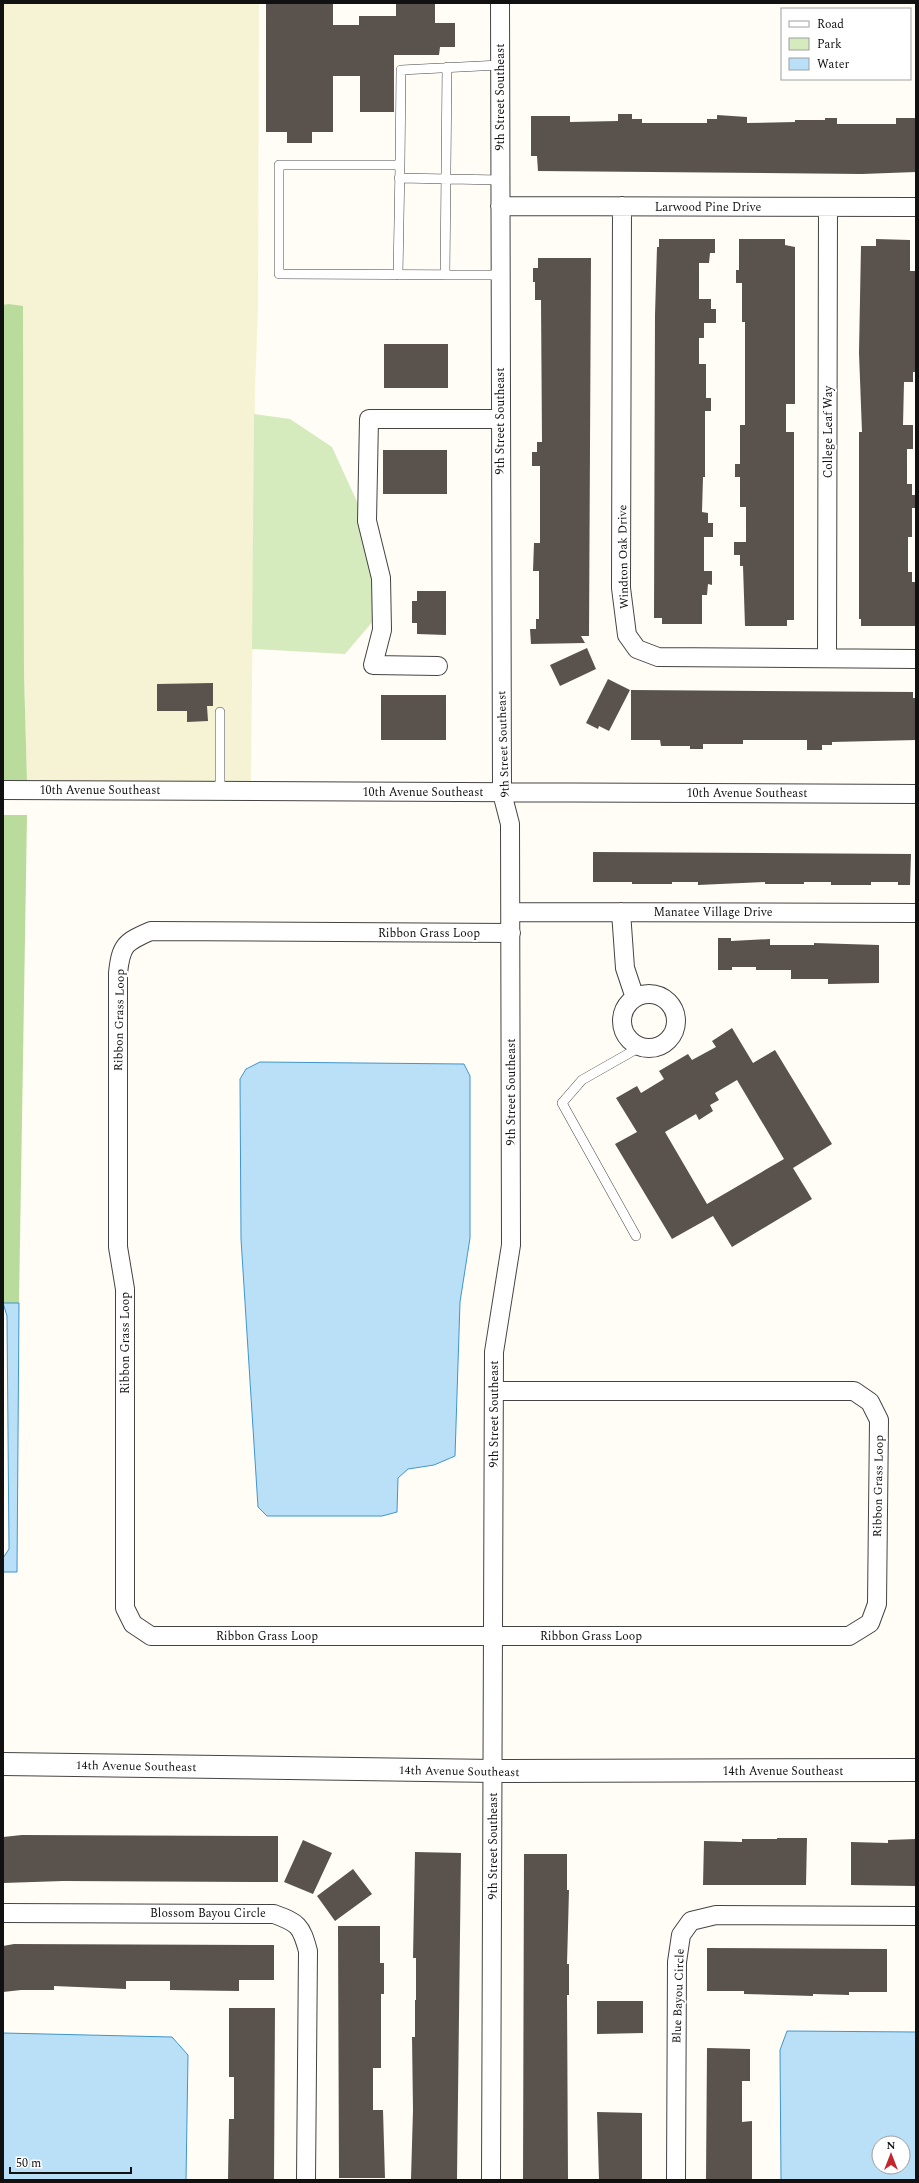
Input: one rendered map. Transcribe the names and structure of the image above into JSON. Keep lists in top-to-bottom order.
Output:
{
  "streets": {
    "street": [
      "9th Street Southeast",
      "Larwood Pine Drive",
      "College Leaf Way",
      "Windton Oak Drive",
      "10th Avenue Southeast",
      "Manatee Village Drive",
      "Ribbon Grass Loop",
      "14th Avenue Southeast",
      "Blossom Bayou Circle",
      "Blue Bayou Circle"
    ]
  },
  "crossings": [
    ["9th Street Southeast", "Larwood Pine Drive"],
    ["9th Street Southeast", "10th Avenue Southeast"],
    ["9th Street Southeast", "Manatee Village Drive"],
    ["9th Street Southeast", "Ribbon Grass Loop"],
    ["9th Street Southeast", "14th Avenue Southeast"],
    ["Larwood Pine Drive", "College Leaf Way"],
    ["Larwood Pine Drive", "Windton Oak Drive"],
    ["College Leaf Way", "Windton Oak Drive"]
  ],
  "legend": ["Road", "Park", "Water"],
  "scale_bar": "50 m",
  "north": "top"
}
